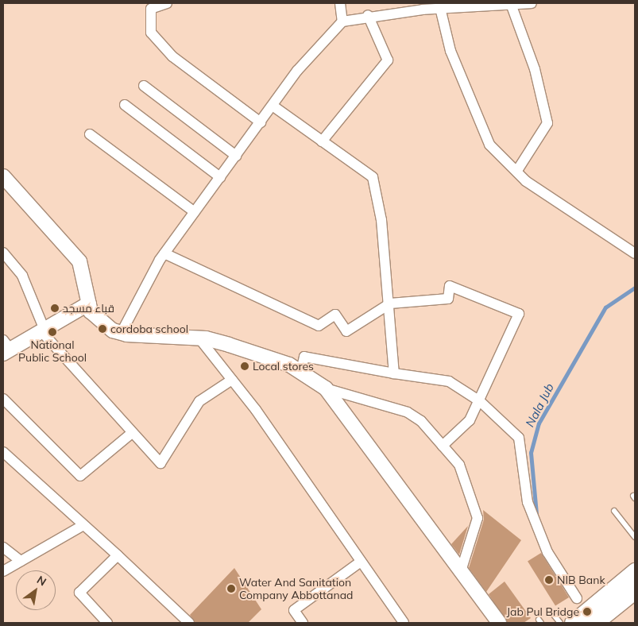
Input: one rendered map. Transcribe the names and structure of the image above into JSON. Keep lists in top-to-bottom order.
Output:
{
  "water": ["Nala Jub"],
  "places": [
    "قباء مسجد",
    "cordoba school",
    "National Public School",
    "Local stores",
    "NIB Bank",
    "Water And Sanitation Company Abbottanad",
    "Jab Pul Bridge"
  ],
  "north": "top right"
}
